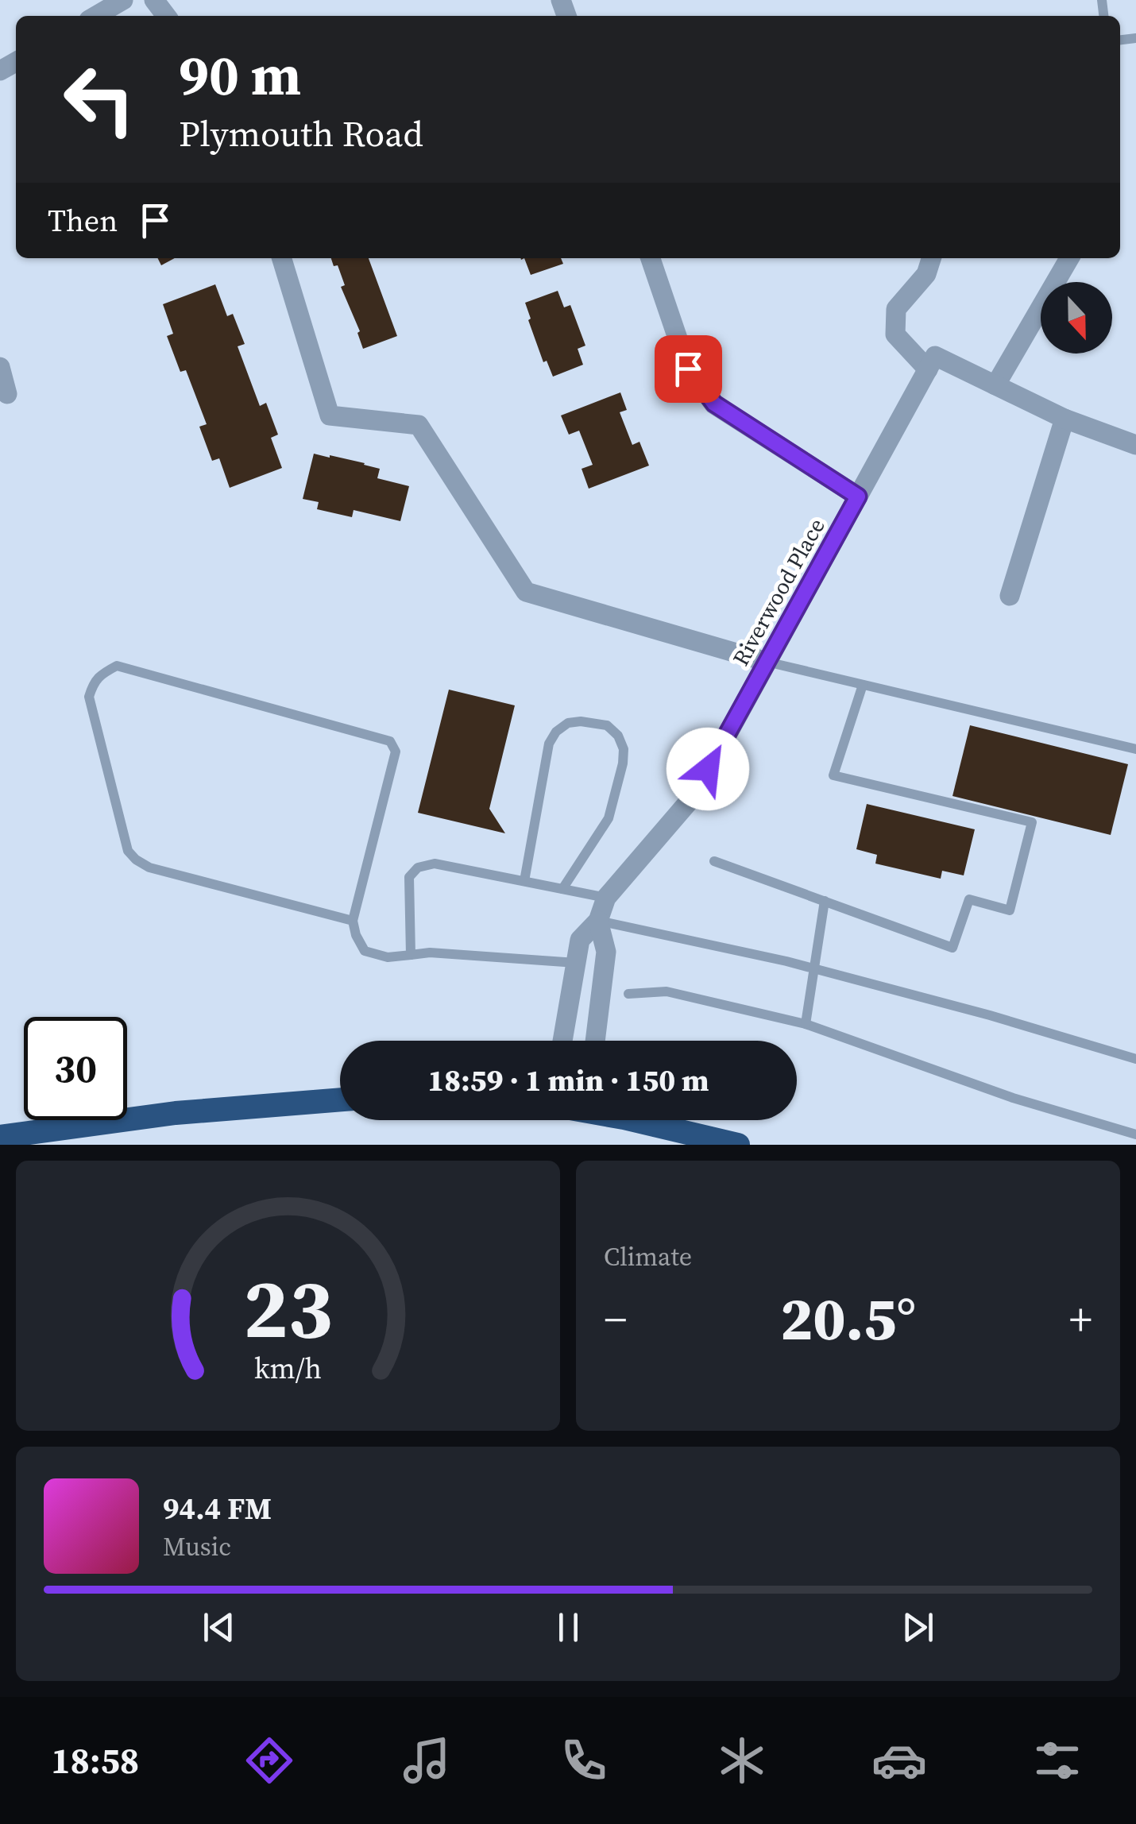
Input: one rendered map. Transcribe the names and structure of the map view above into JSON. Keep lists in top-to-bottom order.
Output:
{
  "streets": {
    "street": ["Riverwood Place"]
  },
  "north": "bottom",
  "page": {
    "turn": ["90 m", "Plymouth Road"],
    "then": "Then",
    "limit": "30",
    "trip": "18:59 · 1 min · 150 m",
    "tile": "Climate",
    "heat": ["−", "20.5°", "+"],
    "song": ["94.4 FM", "Music"],
    "tabs": "18:58",
    "gauge": ["23", "km/h"]
  }
}
